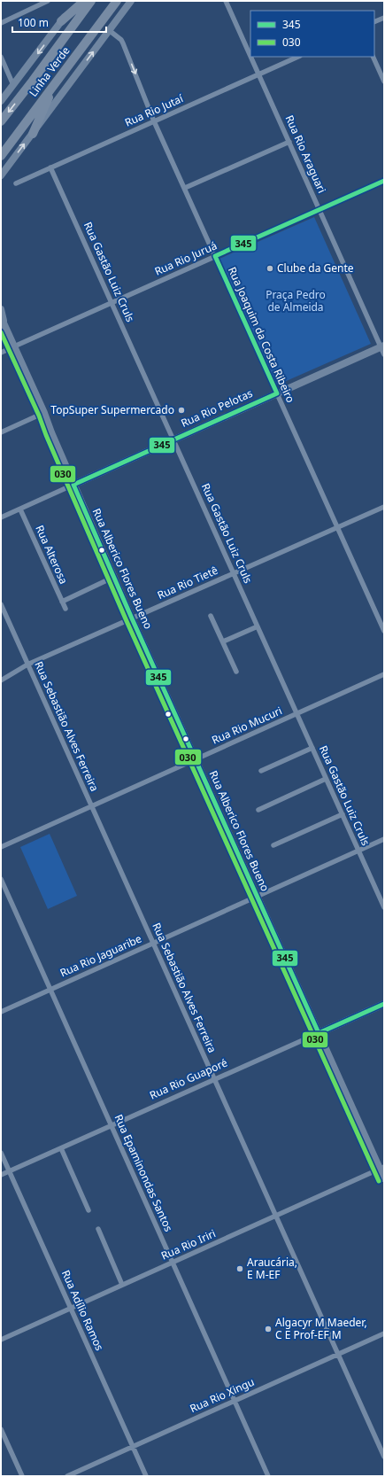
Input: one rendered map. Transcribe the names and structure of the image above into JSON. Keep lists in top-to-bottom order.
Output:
{
  "streets": {
    "highway": ["Linha Verde"],
    "main road": ["Rua Rio Pelotas", "Rua Alberico Flores Bueno", "Rua Rio Guaporé"],
    "street": [
      "Rua Rio Jutaí",
      "Rua Rio Araguari",
      "Rua Rio Juruá",
      "Rua Gastão Luiz Cruls",
      "Rua Joaquim da Costa Ribeiro",
      "Rua Alterosa",
      "Rua Rio Tietê",
      "Rua Rio Mucuri",
      "Rua Sebastião Alves Ferreira",
      "Rua Rio Jaguaribe",
      "Rua Epaminondas Santos",
      "Rua Rio Iriri",
      "Rua Adílio Ramos",
      "Rua Rio Xingu"
    ]
  },
  "crossings": [
    ["Rua Rio Jutaí", "Rua Rio Araguari"],
    ["Rua Rio Jutaí", "Rua Gastão Luiz Cruls"],
    ["Rua Rio Jutaí", "Rua Joaquim da Costa Ribeiro"],
    ["Rua Rio Araguari", "Rua Rio Juruá"],
    ["Rua Rio Araguari", "Rua Rio Pelotas"],
    ["Rua Rio Juruá", "Rua Gastão Luiz Cruls"],
    ["Rua Rio Juruá", "Rua Joaquim da Costa Ribeiro"],
    ["Rua Rio Juruá", "Rua Alberico Flores Bueno"],
    ["Rua Gastão Luiz Cruls", "Rua Rio Pelotas"],
    ["Rua Gastão Luiz Cruls", "Rua Rio Tietê"],
    ["Rua Gastão Luiz Cruls", "Rua Rio Mucuri"],
    ["Rua Gastão Luiz Cruls", "Rua Rio Jaguaribe"],
    ["Rua Joaquim da Costa Ribeiro", "Rua Rio Pelotas"],
    ["Rua Joaquim da Costa Ribeiro", "Rua Rio Tietê"],
    ["Rua Rio Pelotas", "Rua Alterosa"],
    ["Rua Rio Pelotas", "Rua Alberico Flores Bueno"],
    ["Rua Alberico Flores Bueno", "Rua Rio Tietê"],
    ["Rua Alberico Flores Bueno", "Rua Rio Mucuri"],
    ["Rua Alberico Flores Bueno", "Rua Rio Jaguaribe"],
    ["Rua Alberico Flores Bueno", "Rua Rio Guaporé"],
    ["Rua Alberico Flores Bueno", "Rua Rio Iriri"],
    ["Rua Rio Tietê", "Rua Sebastião Alves Ferreira"],
    ["Rua Rio Mucuri", "Rua Sebastião Alves Ferreira"],
    ["Rua Sebastião Alves Ferreira", "Rua Rio Jaguaribe"],
    ["Rua Sebastião Alves Ferreira", "Rua Rio Guaporé"],
    ["Rua Sebastião Alves Ferreira", "Rua Rio Iriri"],
    ["Rua Sebastião Alves Ferreira", "Rua Rio Xingu"],
    ["Rua Rio Jaguaribe", "Rua Epaminondas Santos"],
    ["Rua Rio Guaporé", "Rua Epaminondas Santos"],
    ["Rua Rio Guaporé", "Rua Adílio Ramos"],
    ["Rua Epaminondas Santos", "Rua Rio Iriri"],
    ["Rua Epaminondas Santos", "Rua Rio Xingu"],
    ["Rua Rio Iriri", "Rua Adílio Ramos"],
    ["Rua Adílio Ramos", "Rua Rio Xingu"]
  ],
  "parks": ["Praça Pedro de Almeida"],
  "places": [
    "Clube da Gente",
    "TopSuper Supermercado",
    "Araucária, E M-EF",
    "Algacyr M Maeder, C E Prof-EF M"
  ],
  "lines": ["transit line 345", "transit line 030"],
  "legend": ["345", "030"],
  "scale_bar": "100 m"
}
